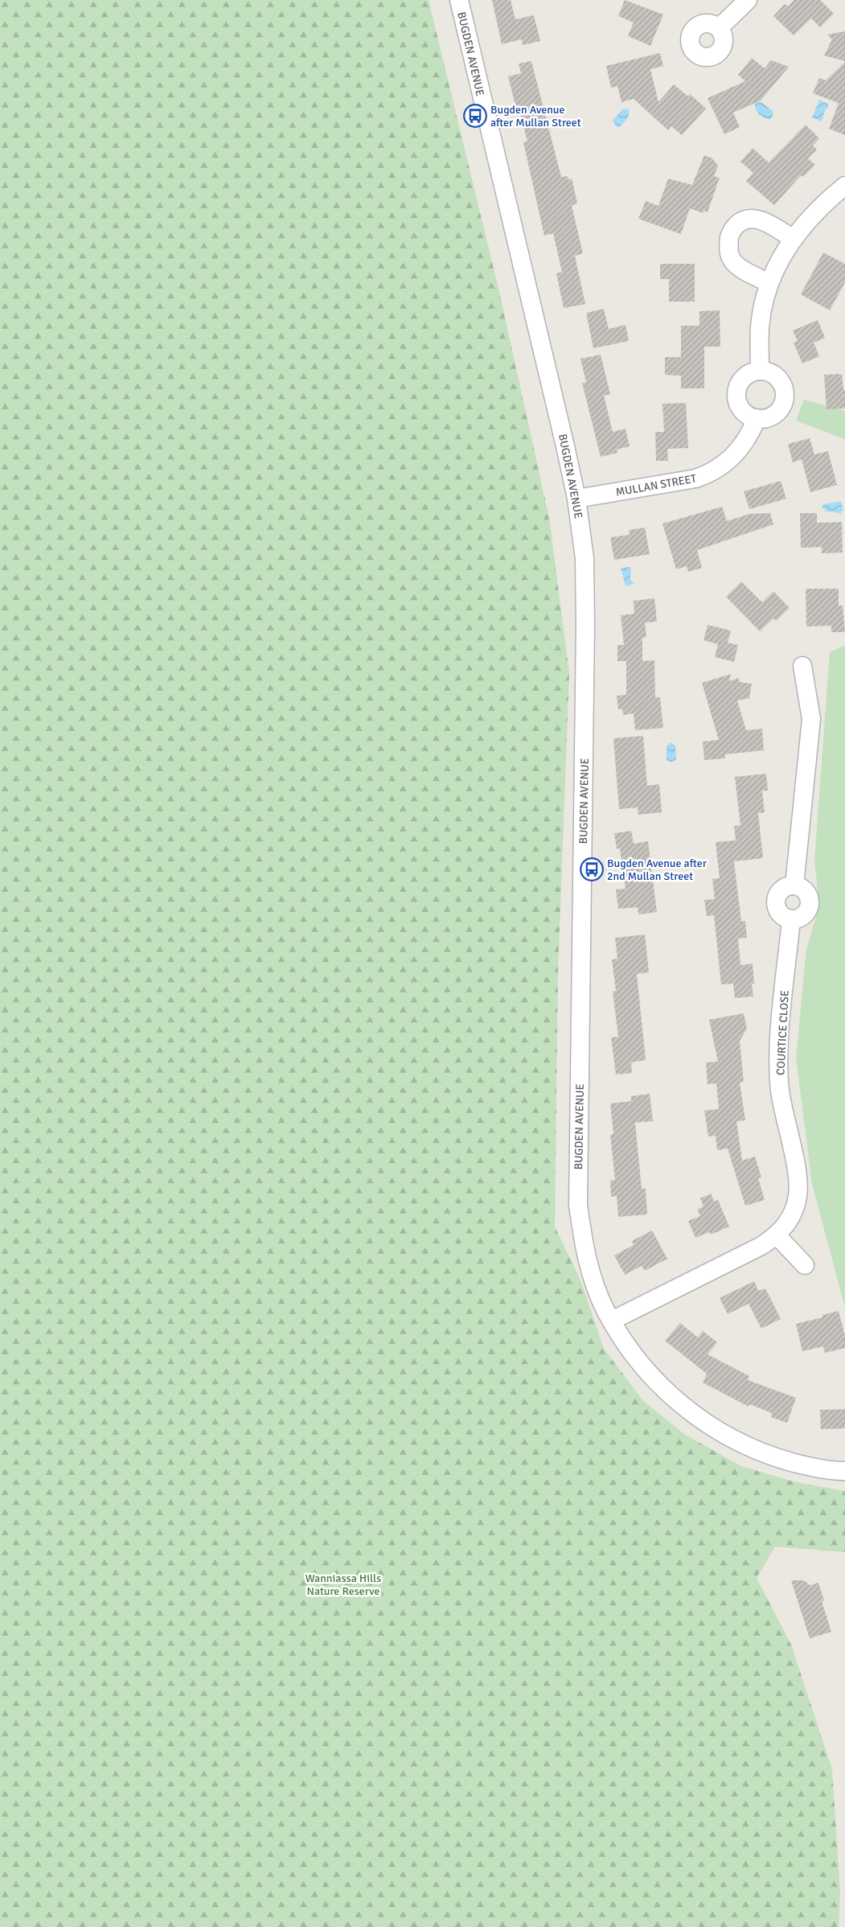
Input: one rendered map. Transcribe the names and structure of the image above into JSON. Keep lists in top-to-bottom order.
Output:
{
  "streets": {
    "street": ["BUGDEN AVENUE", "MULLAN STREET", "COURTICE CLOSE"]
  },
  "crossings": [
    ["BUGDEN AVENUE", "MULLAN STREET"],
    ["BUGDEN AVENUE", "COURTICE CLOSE"]
  ],
  "parks": ["Wanniassa Hills Nature Reserve"],
  "places": {
    "bus stop": ["Bugden Avenue after Mullan Street", "Bugden Avenue after 2nd Mullan Street"]
  }
}
